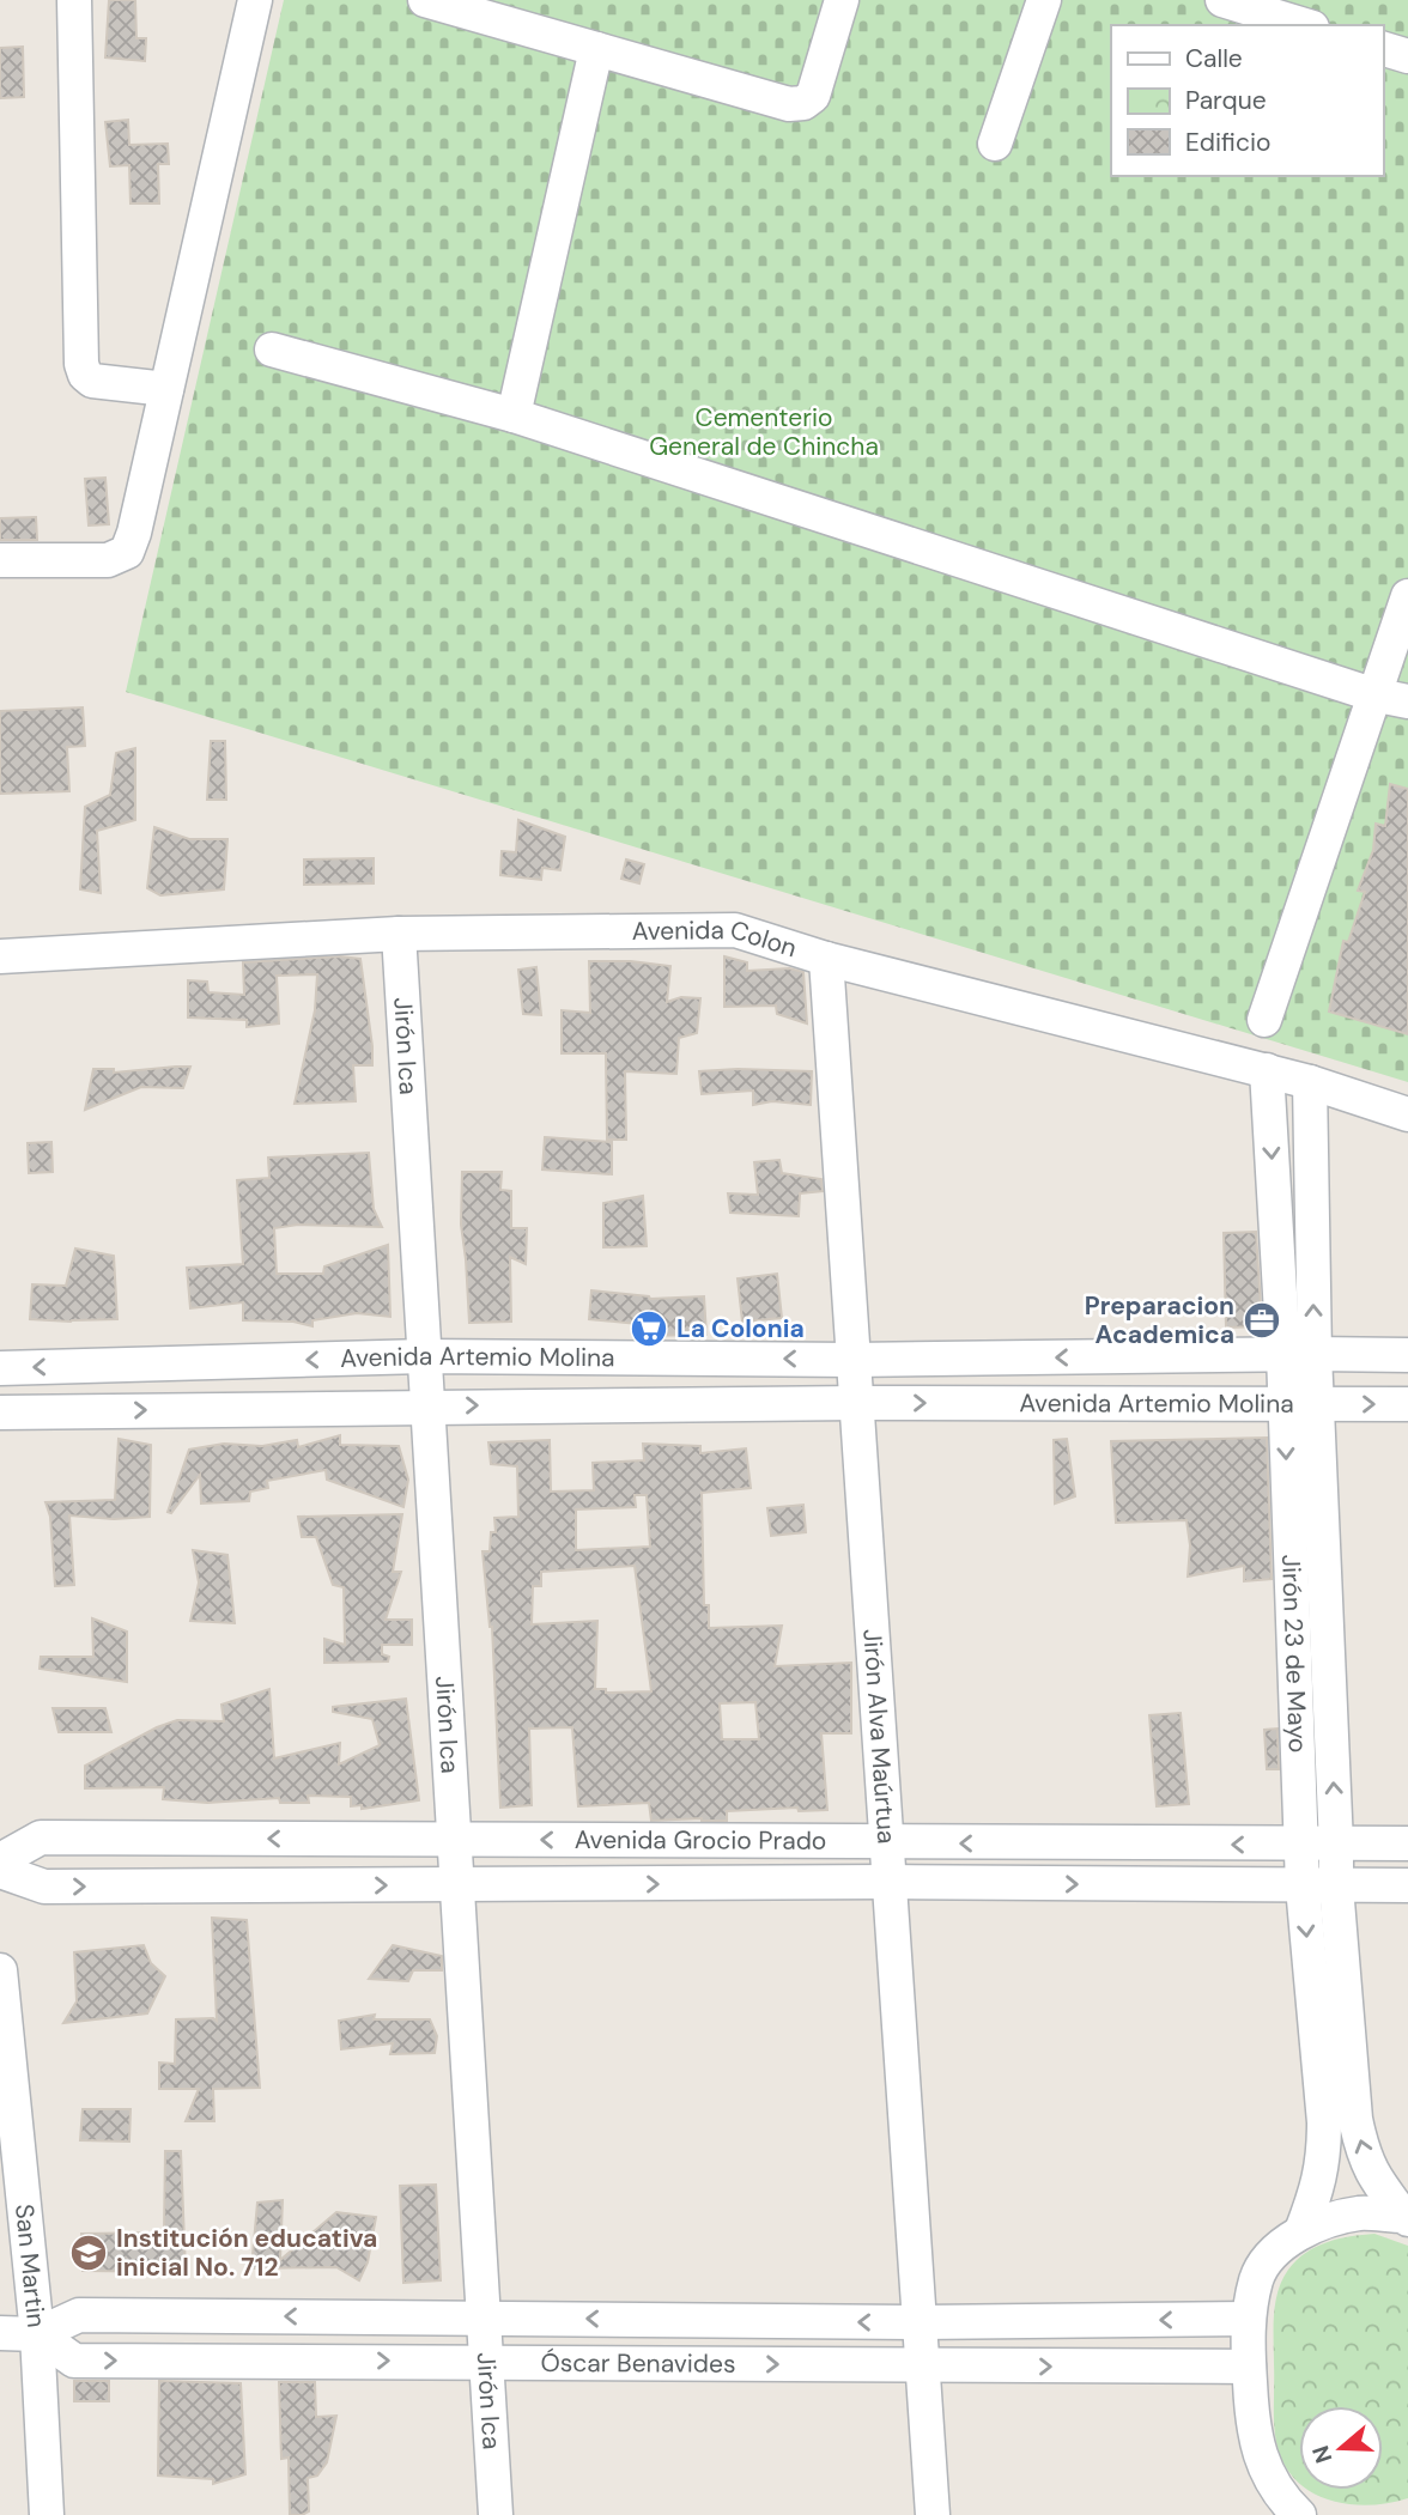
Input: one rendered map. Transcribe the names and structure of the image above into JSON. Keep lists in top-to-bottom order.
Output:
{
  "streets": {
    "street": [
      "Avenida Colon",
      "Jirón Ica",
      "Avenida Artemio Molina",
      "Jirón 23 de Mayo",
      "Jirón Alva Maúrtua",
      "Avenida Grocio Prado",
      "San Martin",
      "Óscar Benavides"
    ]
  },
  "crossings": [
    ["Avenida Colon", "Jirón Ica"],
    ["Avenida Colon", "Jirón 23 de Mayo"],
    ["Avenida Colon", "Jirón Alva Maúrtua"],
    ["Jirón Ica", "Avenida Artemio Molina"],
    ["Jirón Ica", "Avenida Grocio Prado"],
    ["Jirón Ica", "Óscar Benavides"],
    ["Avenida Artemio Molina", "Jirón 23 de Mayo"],
    ["Avenida Artemio Molina", "Jirón Alva Maúrtua"],
    ["Jirón 23 de Mayo", "Avenida Grocio Prado"],
    ["Jirón Alva Maúrtua", "Avenida Grocio Prado"],
    ["Jirón Alva Maúrtua", "Óscar Benavides"],
    ["San Martin", "Óscar Benavides"]
  ],
  "parks": ["Cementerio General de Chincha"],
  "places": {
    "office": ["Preparacion Academica"],
    "supermarket": ["La Colonia"],
    "school or university": ["Institución educativa inicial No. 712"]
  },
  "legend": ["Calle", "Parque", "Edificio"],
  "north": "left"
}
